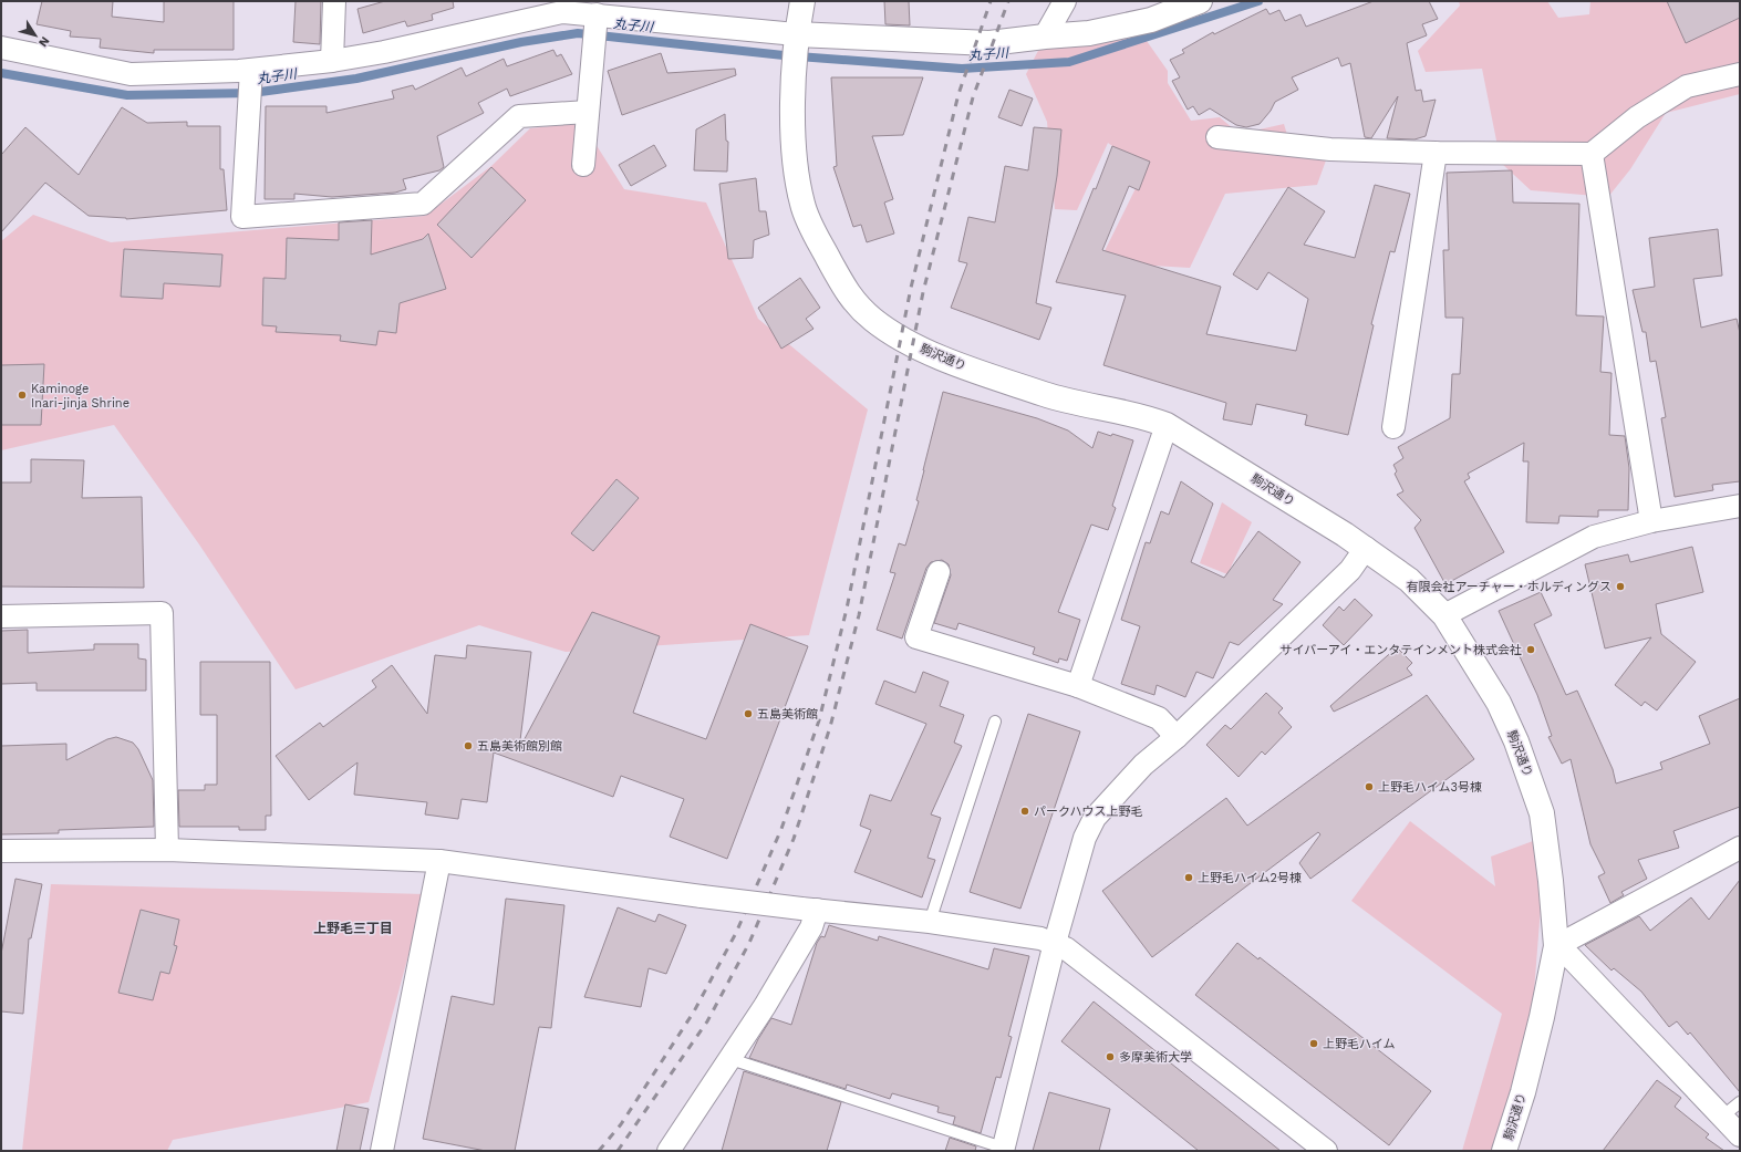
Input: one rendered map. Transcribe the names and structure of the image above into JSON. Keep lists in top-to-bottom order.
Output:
{
  "streets": {
    "street": ["駒沢通り"]
  },
  "districts": ["上野毛三丁目"],
  "water": ["丸子川"],
  "places": [
    "Kaminoge Inari-jinja Shrine",
    "有限会社アーチャー・ホルディングス",
    "サイバーアイ・エンタテインメント株式会社",
    "五島美術館",
    "五島美術館別館",
    "上野毛ハイム3号棟",
    "パークハウス上野毛",
    "上野毛ハイム2号棟",
    "上野毛ハイム",
    "多摩美術大学"
  ],
  "north": "bottom right"
}
